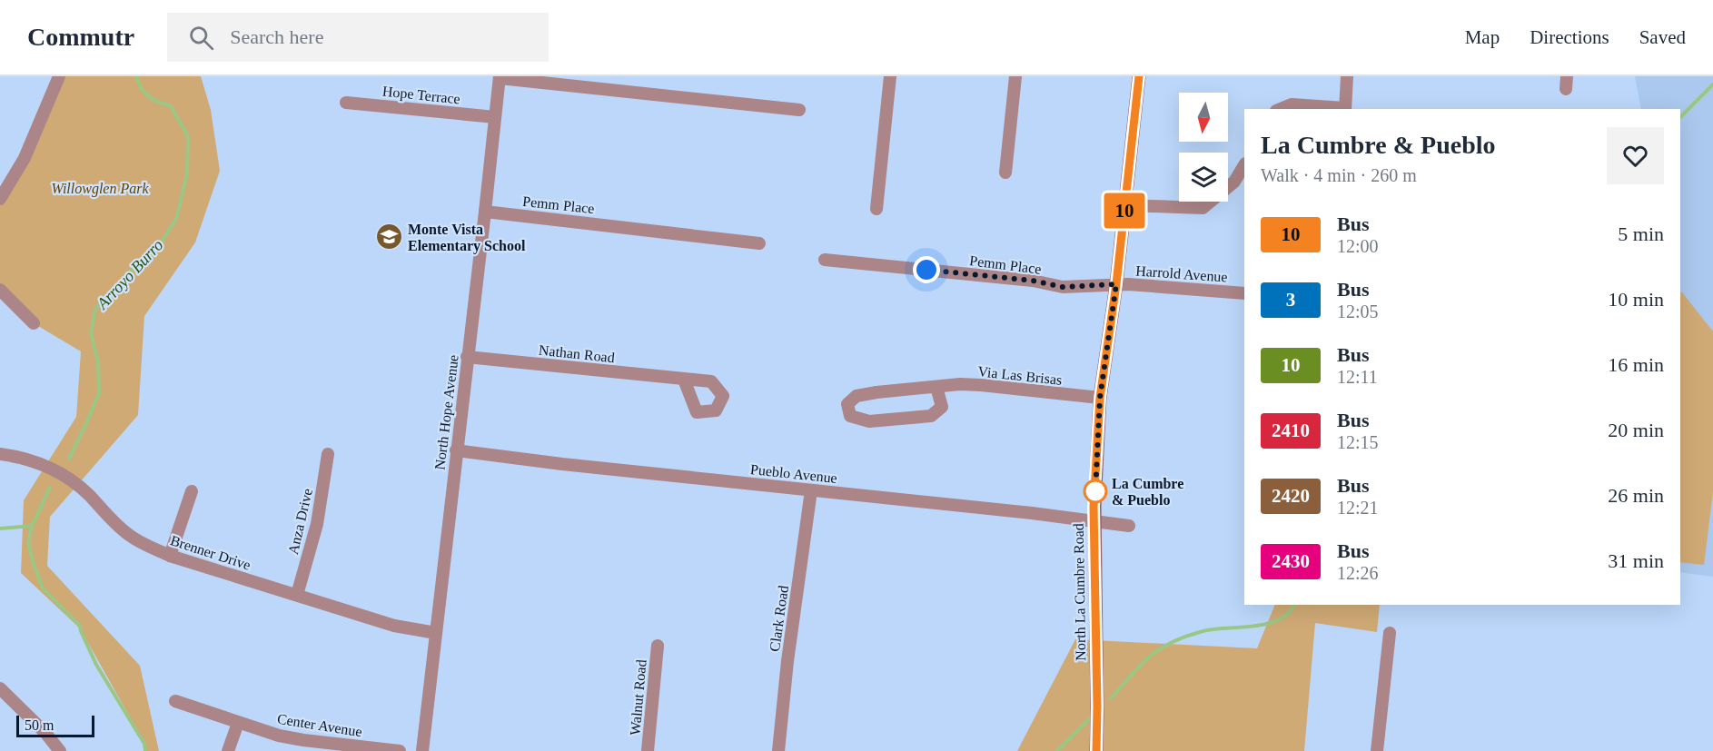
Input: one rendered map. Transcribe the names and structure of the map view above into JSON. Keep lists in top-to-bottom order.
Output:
{
  "streets": {
    "street": [
      "Hope Terrace",
      "Pemm Place",
      "Harrold Avenue",
      "Nathan Road",
      "Via Las Brisas",
      "North Hope Avenue",
      "Pueblo Avenue",
      "Anza Drive",
      "Brenner Drive",
      "North La Cumbre Road",
      "Clark Road",
      "Walnut Road",
      "Center Avenue"
    ]
  },
  "crossings": [
    ["Hope Terrace", "North Hope Avenue"],
    ["Pemm Place", "Harrold Avenue"],
    ["Pemm Place", "North Hope Avenue"],
    ["Pemm Place", "North La Cumbre Road"],
    ["Harrold Avenue", "North La Cumbre Road"],
    ["Nathan Road", "North Hope Avenue"],
    ["Via Las Brisas", "North La Cumbre Road"],
    ["North Hope Avenue", "Pueblo Avenue"],
    ["North Hope Avenue", "Brenner Drive"],
    ["Pueblo Avenue", "North La Cumbre Road"],
    ["Pueblo Avenue", "Clark Road"],
    ["Anza Drive", "Brenner Drive"]
  ],
  "water": ["Arroyo Burro"],
  "parks": ["Willowglen Park"],
  "places": {
    "school or university": ["Monte Vista Elementary School"],
    "other": ["La Cumbre & Pueblo"]
  },
  "lines": ["bus line 10"],
  "scale_bar": "50 m",
  "north": "bottom",
  "page": {
    "header": "Commutr",
    "search": "Search here",
    "nav": ["Map", "Directions", "Saved"],
    "on_map": "10",
    "heading": ["La Cumbre & Pueblo", "Walk · 4 min · 260 m"],
    "list": [
      {
        "mark": "10",
        "name": "Bus",
        "note": "12:00",
        "value": "5 min"
      },
      {
        "mark": "3",
        "name": "Bus",
        "note": "12:05",
        "value": "10 min"
      },
      {
        "mark": "10",
        "name": "Bus",
        "note": "12:11",
        "value": "16 min"
      },
      {
        "mark": "2410",
        "name": "Bus",
        "note": "12:15",
        "value": "20 min"
      },
      {
        "mark": "2420",
        "name": "Bus",
        "note": "12:21",
        "value": "26 min"
      },
      {
        "mark": "2430",
        "name": "Bus",
        "note": "12:26",
        "value": "31 min"
      }
    ],
    "scale": "50 m"
  }
}
